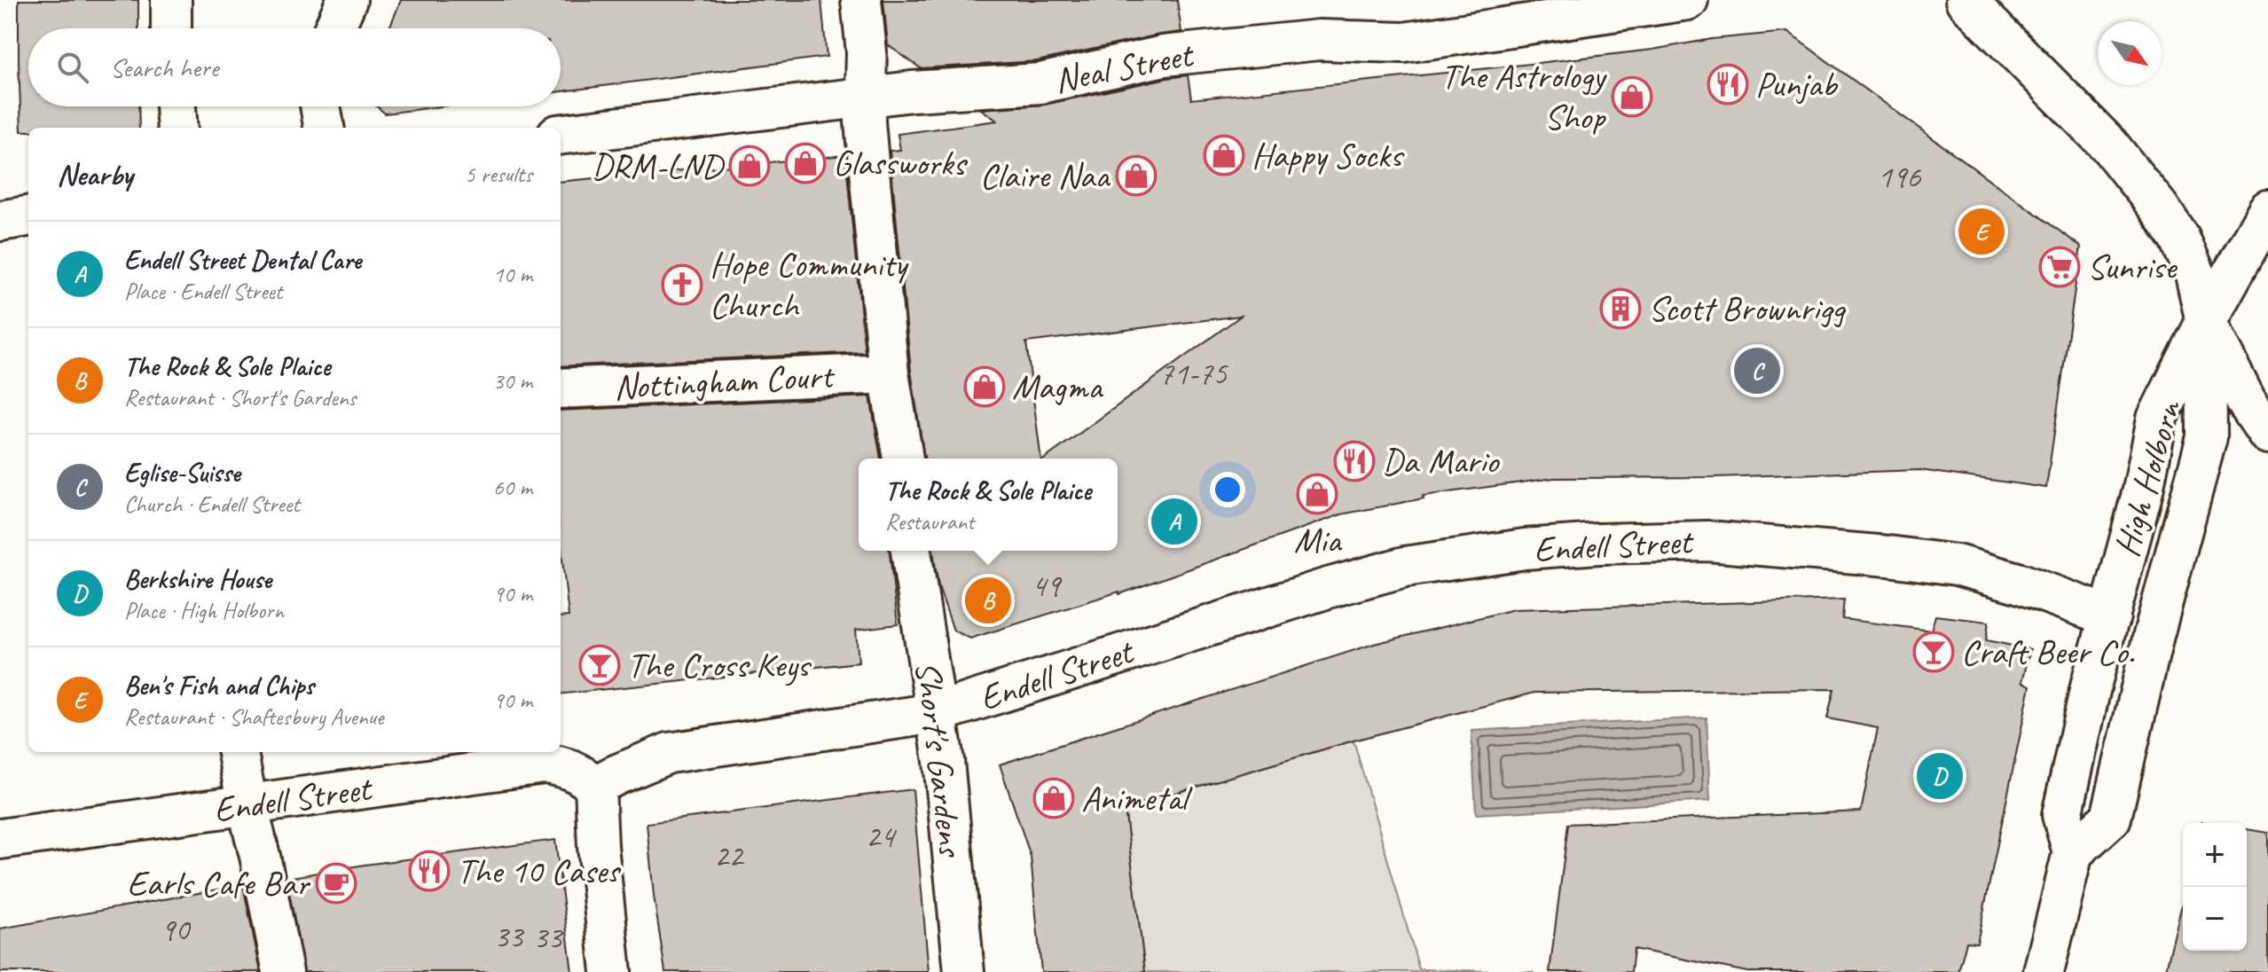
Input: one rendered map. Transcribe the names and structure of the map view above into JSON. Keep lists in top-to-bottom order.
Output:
{
  "streets": {
    "main road": [
      "Neal Street",
      "Nottingham Court",
      "High Holborn",
      "Endell Street",
      "Short's Gardens"
    ]
  },
  "crossings": [
    ["High Holborn", "Endell Street"],
    ["Endell Street", "Short's Gardens"]
  ],
  "places": {
    "restaurant": ["Punjab", "Da Mario", "The 10 Cases"],
    "shop": [
      "The Astrology Shop",
      "Happy Socks",
      "Glassworks",
      "DRM-LND",
      "Claire Naa",
      "Magma",
      "Mia",
      "Animetal"
    ],
    "supermarket": ["Sunrise"],
    "church": ["Hope Community Church"],
    "building": ["Scott Brownrigg"],
    "bar": ["Craft Beer Co.", "The Cross Keys"],
    "cafe": ["Earls Cafe Bar"]
  },
  "house_numbers": [
    "196",
    "71-75",
    "49",
    "24",
    "22",
    "90",
    "33",
    "33"
  ],
  "north": "bottom right",
  "page": {
    "search": "Search here",
    "heading": ["Nearby", "5 results"],
    "pins": [
      "E",
      "C",
      "A",
      "B",
      "D"
    ],
    "list": [
      {
        "mark": "A",
        "name": "Endell Street Dental Care",
        "note": "Place · Endell Street",
        "value": "10 m"
      },
      {
        "mark": "B",
        "name": "The Rock & Sole Plaice",
        "note": "Restaurant · Short's Gardens",
        "value": "30 m"
      },
      {
        "mark": "C",
        "name": "Eglise-Suisse",
        "note": "Church · Endell Street",
        "value": "60 m"
      },
      {
        "mark": "D",
        "name": "Berkshire House",
        "note": "Place · High Holborn",
        "value": "90 m"
      },
      {
        "mark": "E",
        "name": "Ben's Fish and Chips",
        "note": "Restaurant · Shaftesbury Avenue",
        "value": "90 m"
      }
    ],
    "popup": ["The Rock & Sole Plaice", "Restaurant"],
    "map_buttons": ["+", "−"]
  }
}
